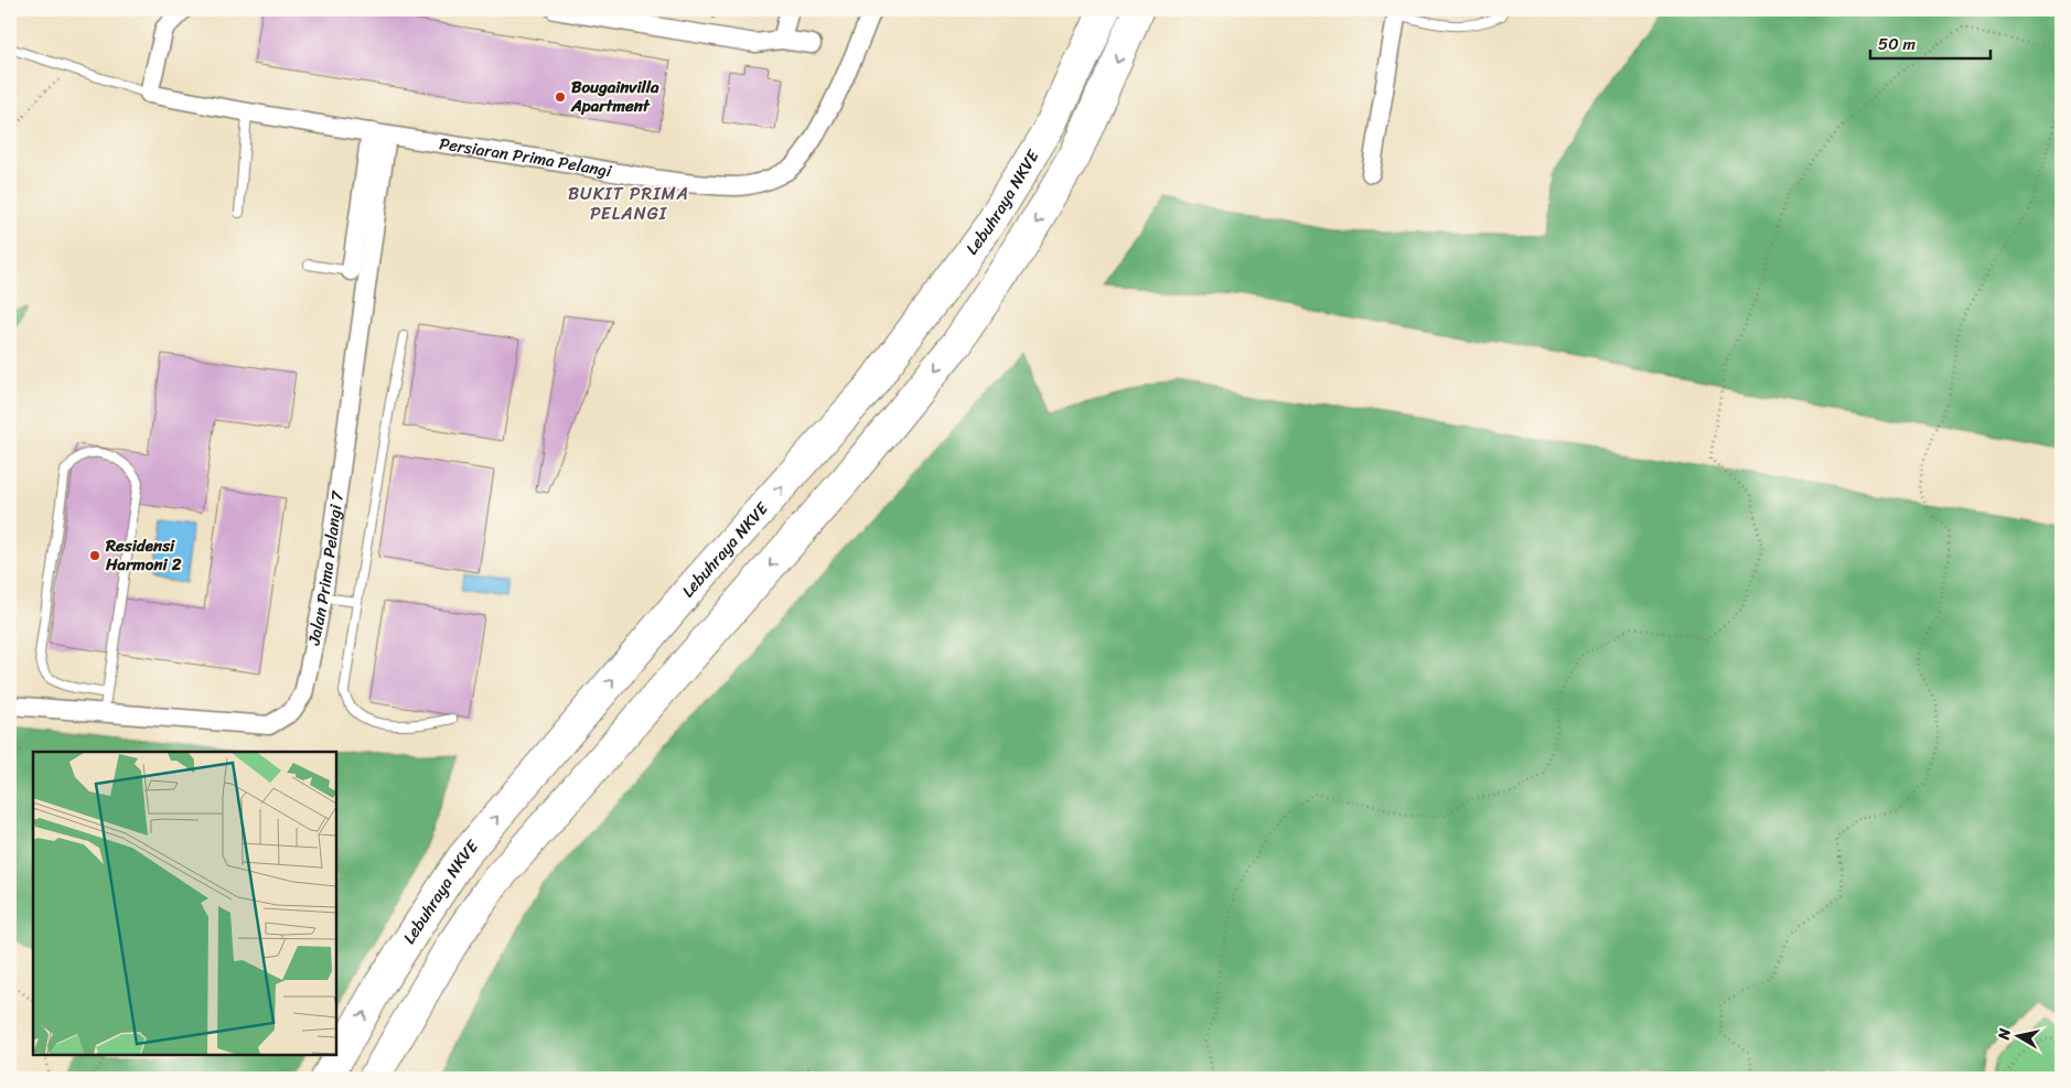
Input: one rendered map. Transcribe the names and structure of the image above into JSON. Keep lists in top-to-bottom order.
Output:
{
  "streets": {
    "highway": ["Lebuhraya NKVE"],
    "street": ["Persiaran Prima Pelangi", "Jalan Prima Pelangi 7"]
  },
  "crossings": [
    ["Persiaran Prima Pelangi", "Jalan Prima Pelangi 7"]
  ],
  "districts": ["BUKIT PRIMA PELANGI"],
  "places": ["Bougainvilla Apartment", "Residensi Harmoni 2"],
  "scale_bar": "50 m",
  "north": "left"
}
